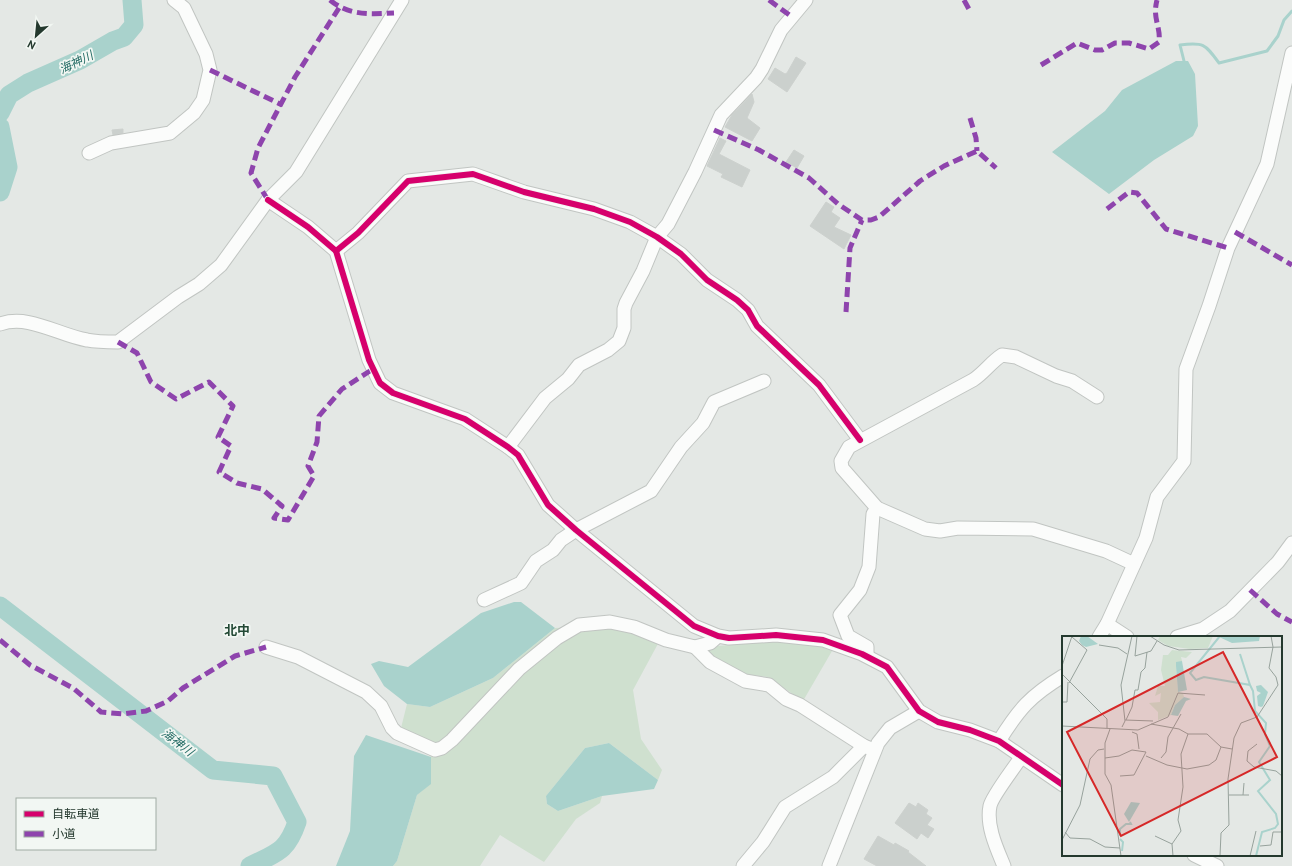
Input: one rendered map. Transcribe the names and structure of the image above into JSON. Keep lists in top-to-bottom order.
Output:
{
  "districts": ["北中"],
  "water": ["海神川"],
  "legend": ["自転車道", "小道"],
  "north": "bottom left"
}
